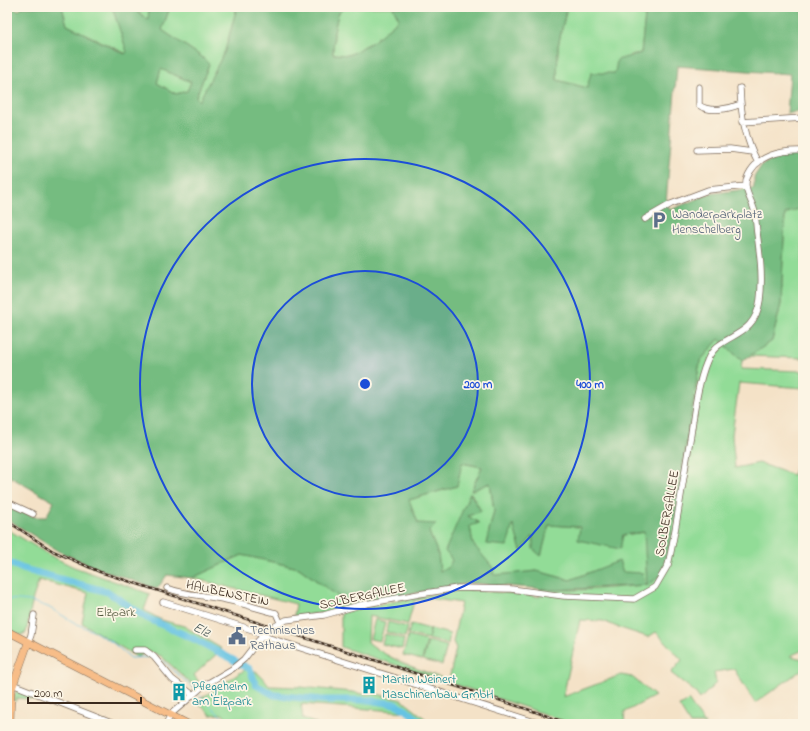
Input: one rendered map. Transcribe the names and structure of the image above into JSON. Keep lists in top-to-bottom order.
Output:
{
  "streets": {
    "street": ["SOLBERGALLEE", "HAUBENSTEIN"]
  },
  "crossings": [
    ["SOLBERGALLEE", "HAUBENSTEIN"]
  ],
  "water": ["Elz"],
  "parks": ["Elzpark"],
  "places": {
    "parking": ["Wanderparkplatz Henschelberg"],
    "public building": ["Technisches Rathaus"],
    "building": ["Martin Weinert Maschinenbau GmbH", "Pflegeheim am Elzpark"]
  },
  "scale_bar": "200 m",
  "rings": ["200 m", "400 m"]
}
